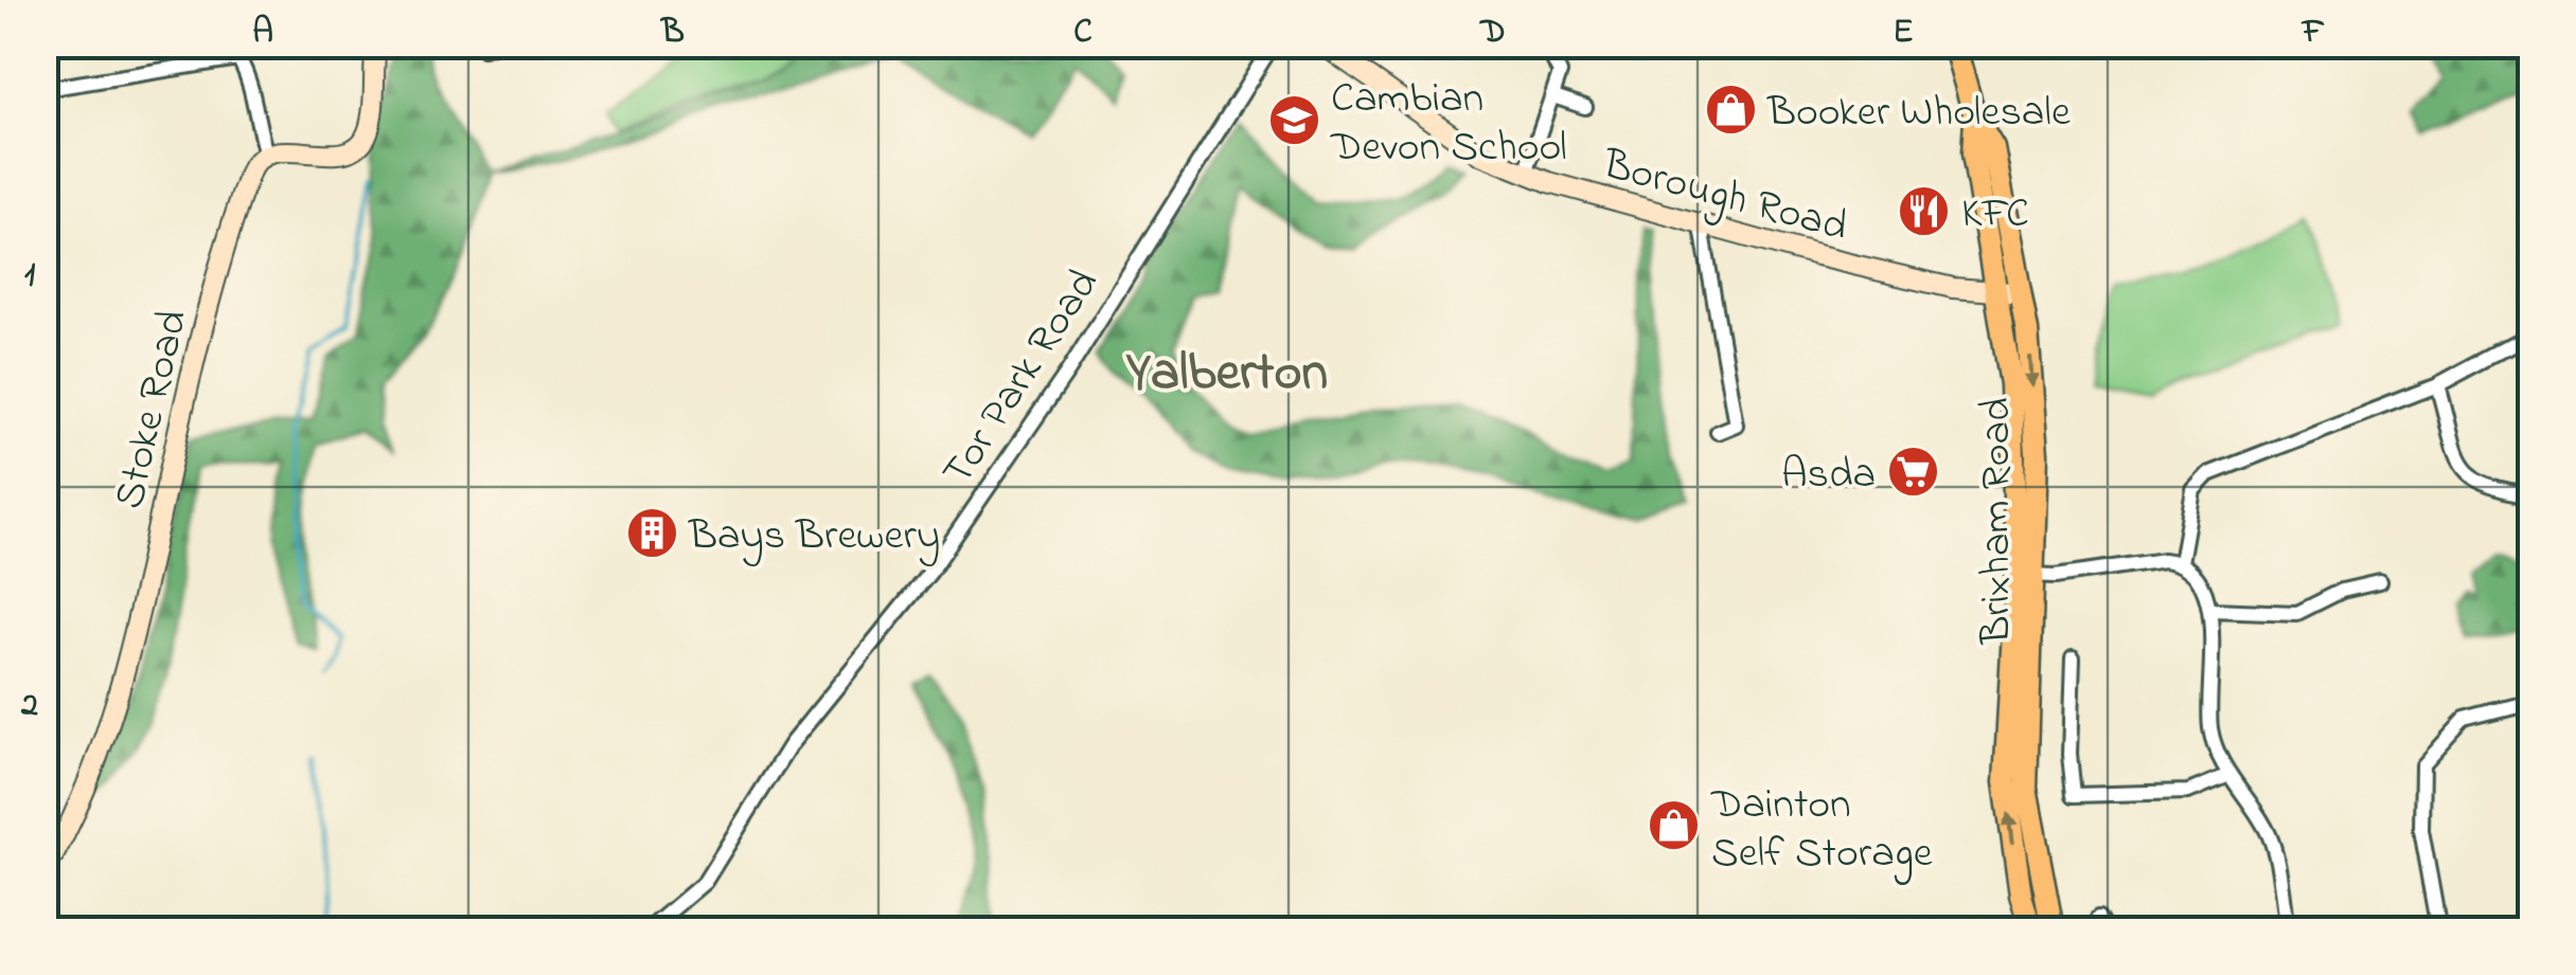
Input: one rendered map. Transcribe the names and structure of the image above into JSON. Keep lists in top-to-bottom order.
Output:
{
  "streets": {
    "main road": ["Brixham Road"],
    "street": ["Borough Road", "Tor Park Road", "Stoke Road"]
  },
  "crossings": [
    ["Borough Road", "Brixham Road"]
  ],
  "districts": ["Yalberton"],
  "places": {
    "shop": ["Booker Wholesale", "Dainton Self Storage"],
    "school or university": ["Cambian Devon School"],
    "restaurant": ["KFC"],
    "supermarket": ["Asda"],
    "building": ["Bays Brewery"]
  },
  "grid": {
    "columns": [
      "A",
      "B",
      "C",
      "D",
      "E",
      "F"
    ],
    "rows": ["1", "2"]
  }
}
